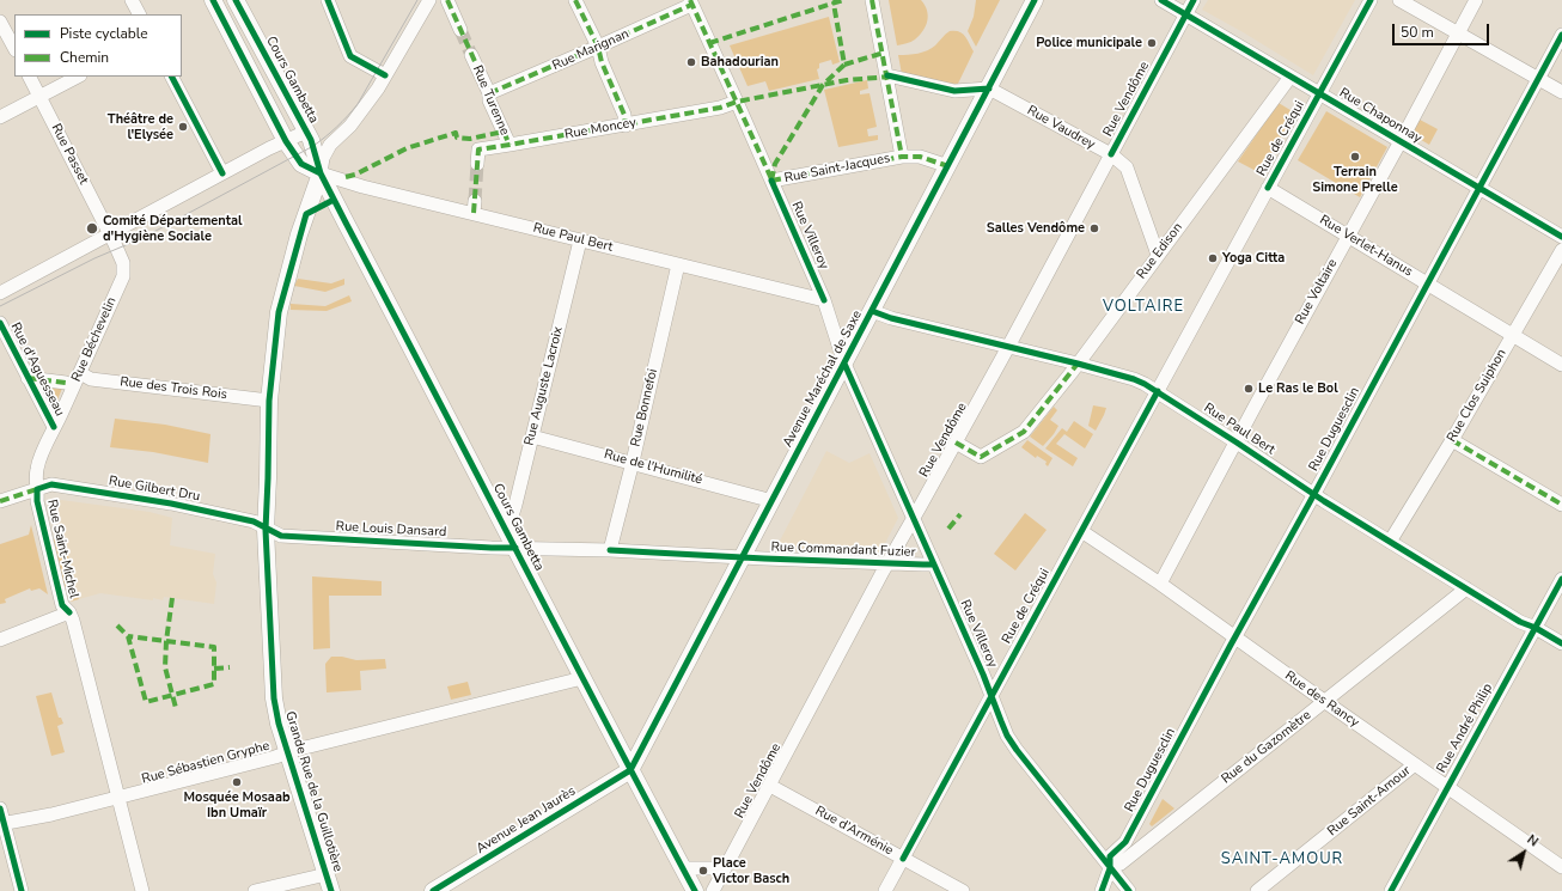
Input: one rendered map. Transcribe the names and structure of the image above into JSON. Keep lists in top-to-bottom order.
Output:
{
  "streets": {
    "main road": [
      "Cours Gambetta",
      "Avenue Maréchal de Saxe",
      "Grande Rue de la Guillotière",
      "Avenue Jean Jaurès"
    ],
    "street": [
      "Rue Marignan",
      "Rue Vendôme",
      "Rue Turenne",
      "Rue Chaponnay",
      "Rue Vaudrey",
      "Rue Moncey",
      "Rue de Créqui",
      "Rue Passet",
      "Rue Saint-Jacques",
      "Rue Villeroy",
      "Rue Paul Bert",
      "Rue Verlet-Hanus",
      "Rue Edison",
      "Rue Voltaire",
      "Rue Béchevelin",
      "Rue d'Aguesseau",
      "Rue Auguste Lacroix",
      "Rue des Trois Rois",
      "Rue Clos Suiphon",
      "Rue Bonnefoi",
      "Rue Duguesclin",
      "Rue de l'Humilité",
      "Rue Gilbert Dru",
      "Rue Louis Dansard",
      "Rue Saint-Michel",
      "Rue Commandant Fuzier",
      "Rue des Rancy",
      "Rue André Philip",
      "Rue du Gazomètre",
      "Rue Sébastien Gryphe",
      "Rue Saint-Amour",
      "Rue d’Arménie"
    ]
  },
  "crossings": [
    ["Rue Marignan", "Rue Turenne"],
    ["Rue Marignan", "Rue Villeroy"],
    ["Cours Gambetta", "Rue Paul Bert"],
    ["Cours Gambetta", "Avenue Maréchal de Saxe"],
    ["Cours Gambetta", "Rue Auguste Lacroix"],
    ["Cours Gambetta", "Rue Louis Dansard"],
    ["Cours Gambetta", "Rue Commandant Fuzier"],
    ["Cours Gambetta", "Rue Sébastien Gryphe"],
    ["Cours Gambetta", "Grande Rue de la Guillotière"],
    ["Cours Gambetta", "Avenue Jean Jaurès"],
    ["Rue Vendôme", "Rue Chaponnay"],
    ["Rue Vendôme", "Rue Vaudrey"],
    ["Rue Vendôme", "Rue Villeroy"],
    ["Rue Vendôme", "Rue Paul Bert"],
    ["Rue Vendôme", "Rue Edison"],
    ["Rue Vendôme", "Rue Commandant Fuzier"],
    ["Rue Vendôme", "Rue d’Arménie"],
    ["Rue Turenne", "Rue Moncey"],
    ["Rue Chaponnay", "Rue de Créqui"],
    ["Rue Chaponnay", "Rue Edison"],
    ["Rue Chaponnay", "Rue Voltaire"],
    ["Rue Chaponnay", "Rue Duguesclin"],
    ["Rue Vaudrey", "Rue Edison"],
    ["Rue Vaudrey", "Avenue Maréchal de Saxe"],
    ["Rue Moncey", "Rue Villeroy"],
    ["Rue de Créqui", "Rue Villeroy"],
    ["Rue de Créqui", "Rue Paul Bert"],
    ["Rue de Créqui", "Rue Verlet-Hanus"],
    ["Rue de Créqui", "Rue des Rancy"],
    ["Rue de Créqui", "Rue d’Arménie"],
    ["Rue Passet", "Rue Béchevelin"],
    ["Rue Saint-Jacques", "Rue Villeroy"],
    ["Rue Saint-Jacques", "Avenue Maréchal de Saxe"],
    ["Rue Villeroy", "Rue Paul Bert"],
    ["Rue Villeroy", "Avenue Maréchal de Saxe"],
    ["Rue Villeroy", "Rue Duguesclin"],
    ["Rue Villeroy", "Rue Commandant Fuzier"],
    ["Rue Villeroy", "Rue du Gazomètre"],
    ["Rue Paul Bert", "Rue Edison"],
    ["Rue Paul Bert", "Rue Voltaire"],
    ["Rue Paul Bert", "Avenue Maréchal de Saxe"],
    ["Rue Paul Bert", "Rue Auguste Lacroix"],
    ["Rue Paul Bert", "Rue Clos Suiphon"],
    ["Rue Paul Bert", "Rue Bonnefoi"],
    ["Rue Paul Bert", "Rue Duguesclin"],
    ["Rue Paul Bert", "Rue André Philip"],
    ["Rue Paul Bert", "Rue du Gazomètre"],
    ["Rue Paul Bert", "Grande Rue de la Guillotière"],
    ["Rue Verlet-Hanus", "Rue Voltaire"],
    ["Rue Verlet-Hanus", "Rue Clos Suiphon"],
    ["Rue Verlet-Hanus", "Rue Duguesclin"],
    ["Rue Voltaire", "Rue des Rancy"],
    ["Rue Béchevelin", "Rue d'Aguesseau"],
    ["Rue Béchevelin", "Rue des Trois Rois"],
    ["Rue Béchevelin", "Rue Gilbert Dru"],
    ["Rue Béchevelin", "Rue Saint-Michel"],
    ["Avenue Maréchal de Saxe", "Rue de l'Humilité"],
    ["Avenue Maréchal de Saxe", "Rue Commandant Fuzier"],
    ["Avenue Maréchal de Saxe", "Avenue Jean Jaurès"],
    ["Rue Auguste Lacroix", "Rue de l'Humilité"],
    ["Rue des Trois Rois", "Grande Rue de la Guillotière"],
    ["Rue Bonnefoi", "Rue de l'Humilité"],
    ["Rue Bonnefoi", "Rue Commandant Fuzier"],
    ["Rue Duguesclin", "Rue des Rancy"],
    ["Rue Duguesclin", "Rue du Gazomètre"],
    ["Rue Gilbert Dru", "Rue Louis Dansard"],
    ["Rue Gilbert Dru", "Rue Saint-Michel"],
    ["Rue Gilbert Dru", "Grande Rue de la Guillotière"],
    ["Rue Louis Dansard", "Rue Commandant Fuzier"],
    ["Rue Louis Dansard", "Grande Rue de la Guillotière"],
    ["Rue Saint-Michel", "Rue Sébastien Gryphe"],
    ["Rue des Rancy", "Rue André Philip"],
    ["Rue des Rancy", "Rue du Gazomètre"],
    ["Rue des Rancy", "Rue Saint-Amour"],
    ["Rue Sébastien Gryphe", "Grande Rue de la Guillotière"]
  ],
  "districts": ["VOLTAIRE", "SAINT-AMOUR"],
  "places": [
    "Police municipale",
    "Bahadourian",
    "Théâtre de l'Elysée",
    "Terrain Simone Prelle",
    "Comité Départemental d'Hygiène Sociale",
    "Salles Vendôme",
    "Yoga Citta",
    "Le Ras le Bol",
    "Mosquée Mosaab Ibn Umaïr",
    "Place Victor Basch"
  ],
  "legend": ["Piste cyclable", "Chemin"],
  "scale_bar": "50 m",
  "north": "top right"
}
